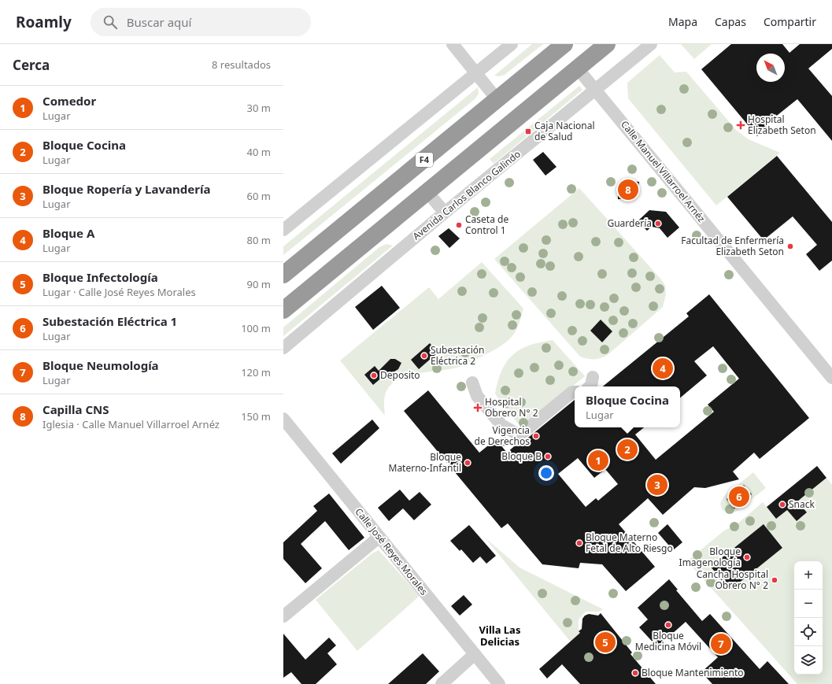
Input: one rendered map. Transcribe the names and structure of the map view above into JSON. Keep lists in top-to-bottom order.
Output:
{
  "streets": {
    "highway": ["F4"],
    "street": ["Calle Manuel Villarroel Arnéz", "Avenida Carlos Blanco Galindo", "Calle José Reyes Morales"]
  },
  "crossings": [
    ["Calle Manuel Villarroel Arnéz", "Avenida Carlos Blanco Galindo"]
  ],
  "districts": ["Villa Las Delicias"],
  "places": {
    "health": ["Hospital Elizabeth Seton", "Hospital Obrero N° 2"],
    "transit": ["Caja Nacional de Salud"],
    "other": [
      "Guardería",
      "Caseta de Control 1",
      "Facultad de Enfermería Elizabeth Seton",
      "Subestación Eléctrica 2",
      "Deposito",
      "Vigencia de Derechos",
      "Bloque B",
      "Bloque Materno-Infantil",
      "Snack",
      "Bloque Materno Fetal de Alto Riesgo",
      "Bloque Imagenología",
      "Cancha Hospital Obrero N° 2",
      "Bloque Medicina Móvil",
      "Bloque Mantenimiento"
    ]
  },
  "north": "top left",
  "page": {
    "header": "Roamly",
    "search": "Buscar aquí",
    "nav": ["Mapa", "Capas", "Compartir"],
    "heading": ["Cerca", "8 resultados"],
    "list": [
      {
        "mark": "1",
        "name": "Comedor",
        "note": "Lugar",
        "value": "30 m"
      },
      {
        "mark": "2",
        "name": "Bloque Cocina",
        "note": "Lugar",
        "value": "40 m"
      },
      {
        "mark": "3",
        "name": "Bloque Ropería y Lavandería",
        "note": "Lugar",
        "value": "60 m"
      },
      {
        "mark": "4",
        "name": "Bloque A",
        "note": "Lugar",
        "value": "80 m"
      },
      {
        "mark": "5",
        "name": "Bloque Infectología",
        "note": "Lugar · Calle José Reyes Morales",
        "value": "90 m"
      },
      {
        "mark": "6",
        "name": "Subestación Eléctrica 1",
        "note": "Lugar",
        "value": "100 m"
      },
      {
        "mark": "7",
        "name": "Bloque Neumología",
        "note": "Lugar",
        "value": "120 m"
      },
      {
        "mark": "8",
        "name": "Capilla CNS",
        "note": "Iglesia · Calle Manuel Villarroel Arnéz",
        "value": "150 m"
      }
    ],
    "pins": [
      "8",
      "4",
      "2",
      "1",
      "3",
      "6",
      "5",
      "7"
    ],
    "popup": ["Bloque Cocina", "Lugar"],
    "map_buttons": ["+", "−"]
  }
}
